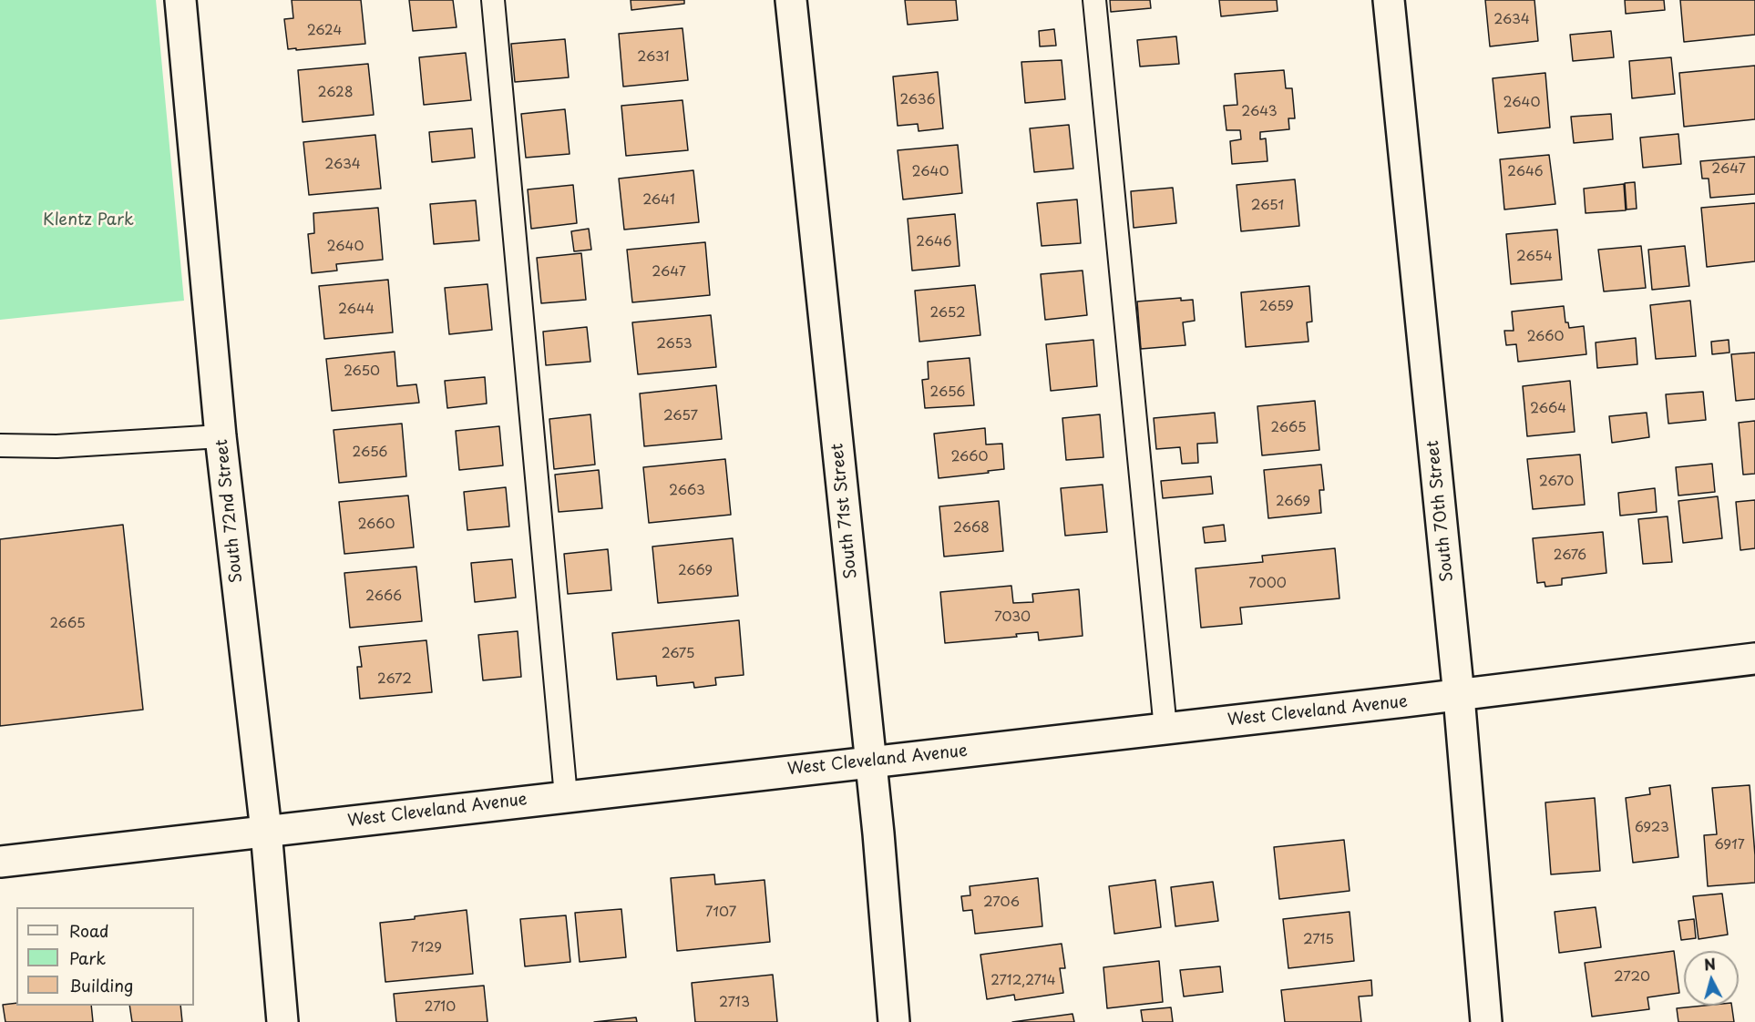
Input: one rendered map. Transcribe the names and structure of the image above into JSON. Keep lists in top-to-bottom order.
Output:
{
  "streets": {
    "street": [
      "South 72nd Street",
      "South 71st Street",
      "South 70th Street",
      "West Cleveland Avenue"
    ]
  },
  "crossings": [
    ["South 72nd Street", "West Cleveland Avenue"],
    ["South 71st Street", "West Cleveland Avenue"],
    ["South 70th Street", "West Cleveland Avenue"]
  ],
  "parks": ["Klentz Park"],
  "house_numbers": [
    "2634",
    "2624",
    "2631",
    "2628",
    "2636",
    "2640",
    "2643",
    "2634",
    "2647",
    "2640",
    "2646",
    "2641",
    "2651",
    "2646",
    "2640",
    "2654",
    "2647",
    "2659",
    "2644",
    "2652",
    "2660",
    "2653",
    "2650",
    "2656",
    "2664",
    "2657",
    "2665",
    "2656",
    "2660",
    "2670",
    "2663",
    "2669",
    "2660",
    "2668",
    "2676",
    "2669",
    "7000",
    "2666",
    "7030",
    "2665",
    "2675",
    "2672",
    "6923",
    "6917",
    "2706",
    "7107",
    "2715",
    "7129",
    "2720",
    "2712,2714",
    "2713",
    "2710"
  ],
  "legend": ["Road", "Park", "Building"],
  "north": "top"
}
